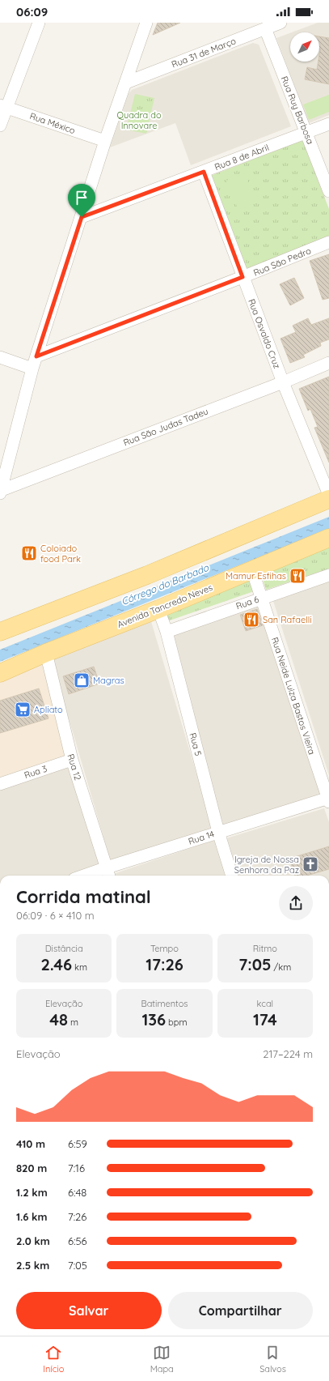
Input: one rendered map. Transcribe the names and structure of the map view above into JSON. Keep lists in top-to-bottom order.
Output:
{
  "streets": {
    "main road": ["Avenida Tancredo Neves"],
    "street": [
      "Rua 31 de Março",
      "Rua Ruy Barbosa",
      "Rua México",
      "Rua 8 de Abril",
      "Rua São Pedro",
      "Rua Osvaldo Cruz",
      "Rua São Judas Tadeu",
      "Rua 6",
      "Rua Neide Luiza Bastos Vieira",
      "Rua 5",
      "Rua 12",
      "Rua 3",
      "Rua 14"
    ]
  },
  "crossings": [
    ["Rua 31 de Março", "Rua Ruy Barbosa"],
    ["Rua Ruy Barbosa", "Rua 8 de Abril"],
    ["Rua 8 de Abril", "Rua Osvaldo Cruz"],
    ["Rua São Pedro", "Rua Osvaldo Cruz"],
    ["Rua Osvaldo Cruz", "Rua São Judas Tadeu"],
    ["Rua 6", "Rua Neide Luiza Bastos Vieira"],
    ["Rua 6", "Rua 5"],
    ["Avenida Tancredo Neves", "Rua Neide Luiza Bastos Vieira"],
    ["Avenida Tancredo Neves", "Rua 5"],
    ["Avenida Tancredo Neves", "Rua 12"],
    ["Rua Neide Luiza Bastos Vieira", "Rua 14"],
    ["Rua 5", "Rua 14"],
    ["Rua 12", "Rua 3"],
    ["Rua 12", "Rua 14"]
  ],
  "water": ["Córrego do Barbado"],
  "parks": ["Quadra do Innovare"],
  "places": {
    "restaurant": ["Coloiado food Park", "Mamur Esfihas", "San Rafaelli"],
    "shop": ["Magras"],
    "supermarket": ["Apliato"],
    "church": ["Igreja de Nossa Senhora da Paz"]
  },
  "north": "top right",
  "page": {
    "status": "06:09",
    "heading": ["Corrida matinal", "06:09 · 6 × 410 m"],
    "stats": [
      ["Distância", "2.46 km"],
      ["Tempo", "17:26"],
      ["Ritmo", "7:05 /km"],
      ["Elevação", "48 m"],
      ["Batimentos", "136 bpm"],
      ["kcal", "174"]
    ],
    "chart": ["Elevação", "217–224 m"],
    "list": [
      {
        "name": "410 m",
        "note": "6:59"
      },
      {
        "name": "820 m",
        "note": "7:16"
      },
      {
        "name": "1.2 km",
        "note": "6:48"
      },
      {
        "name": "1.6 km",
        "note": "7:26"
      },
      {
        "name": "2.0 km",
        "note": "6:56"
      },
      {
        "name": "2.5 km",
        "note": "7:05"
      }
    ],
    "buttons": ["Salvar", "Compartilhar"],
    "tabs": ["Início", "Mapa", "Salvos"]
  }
}
